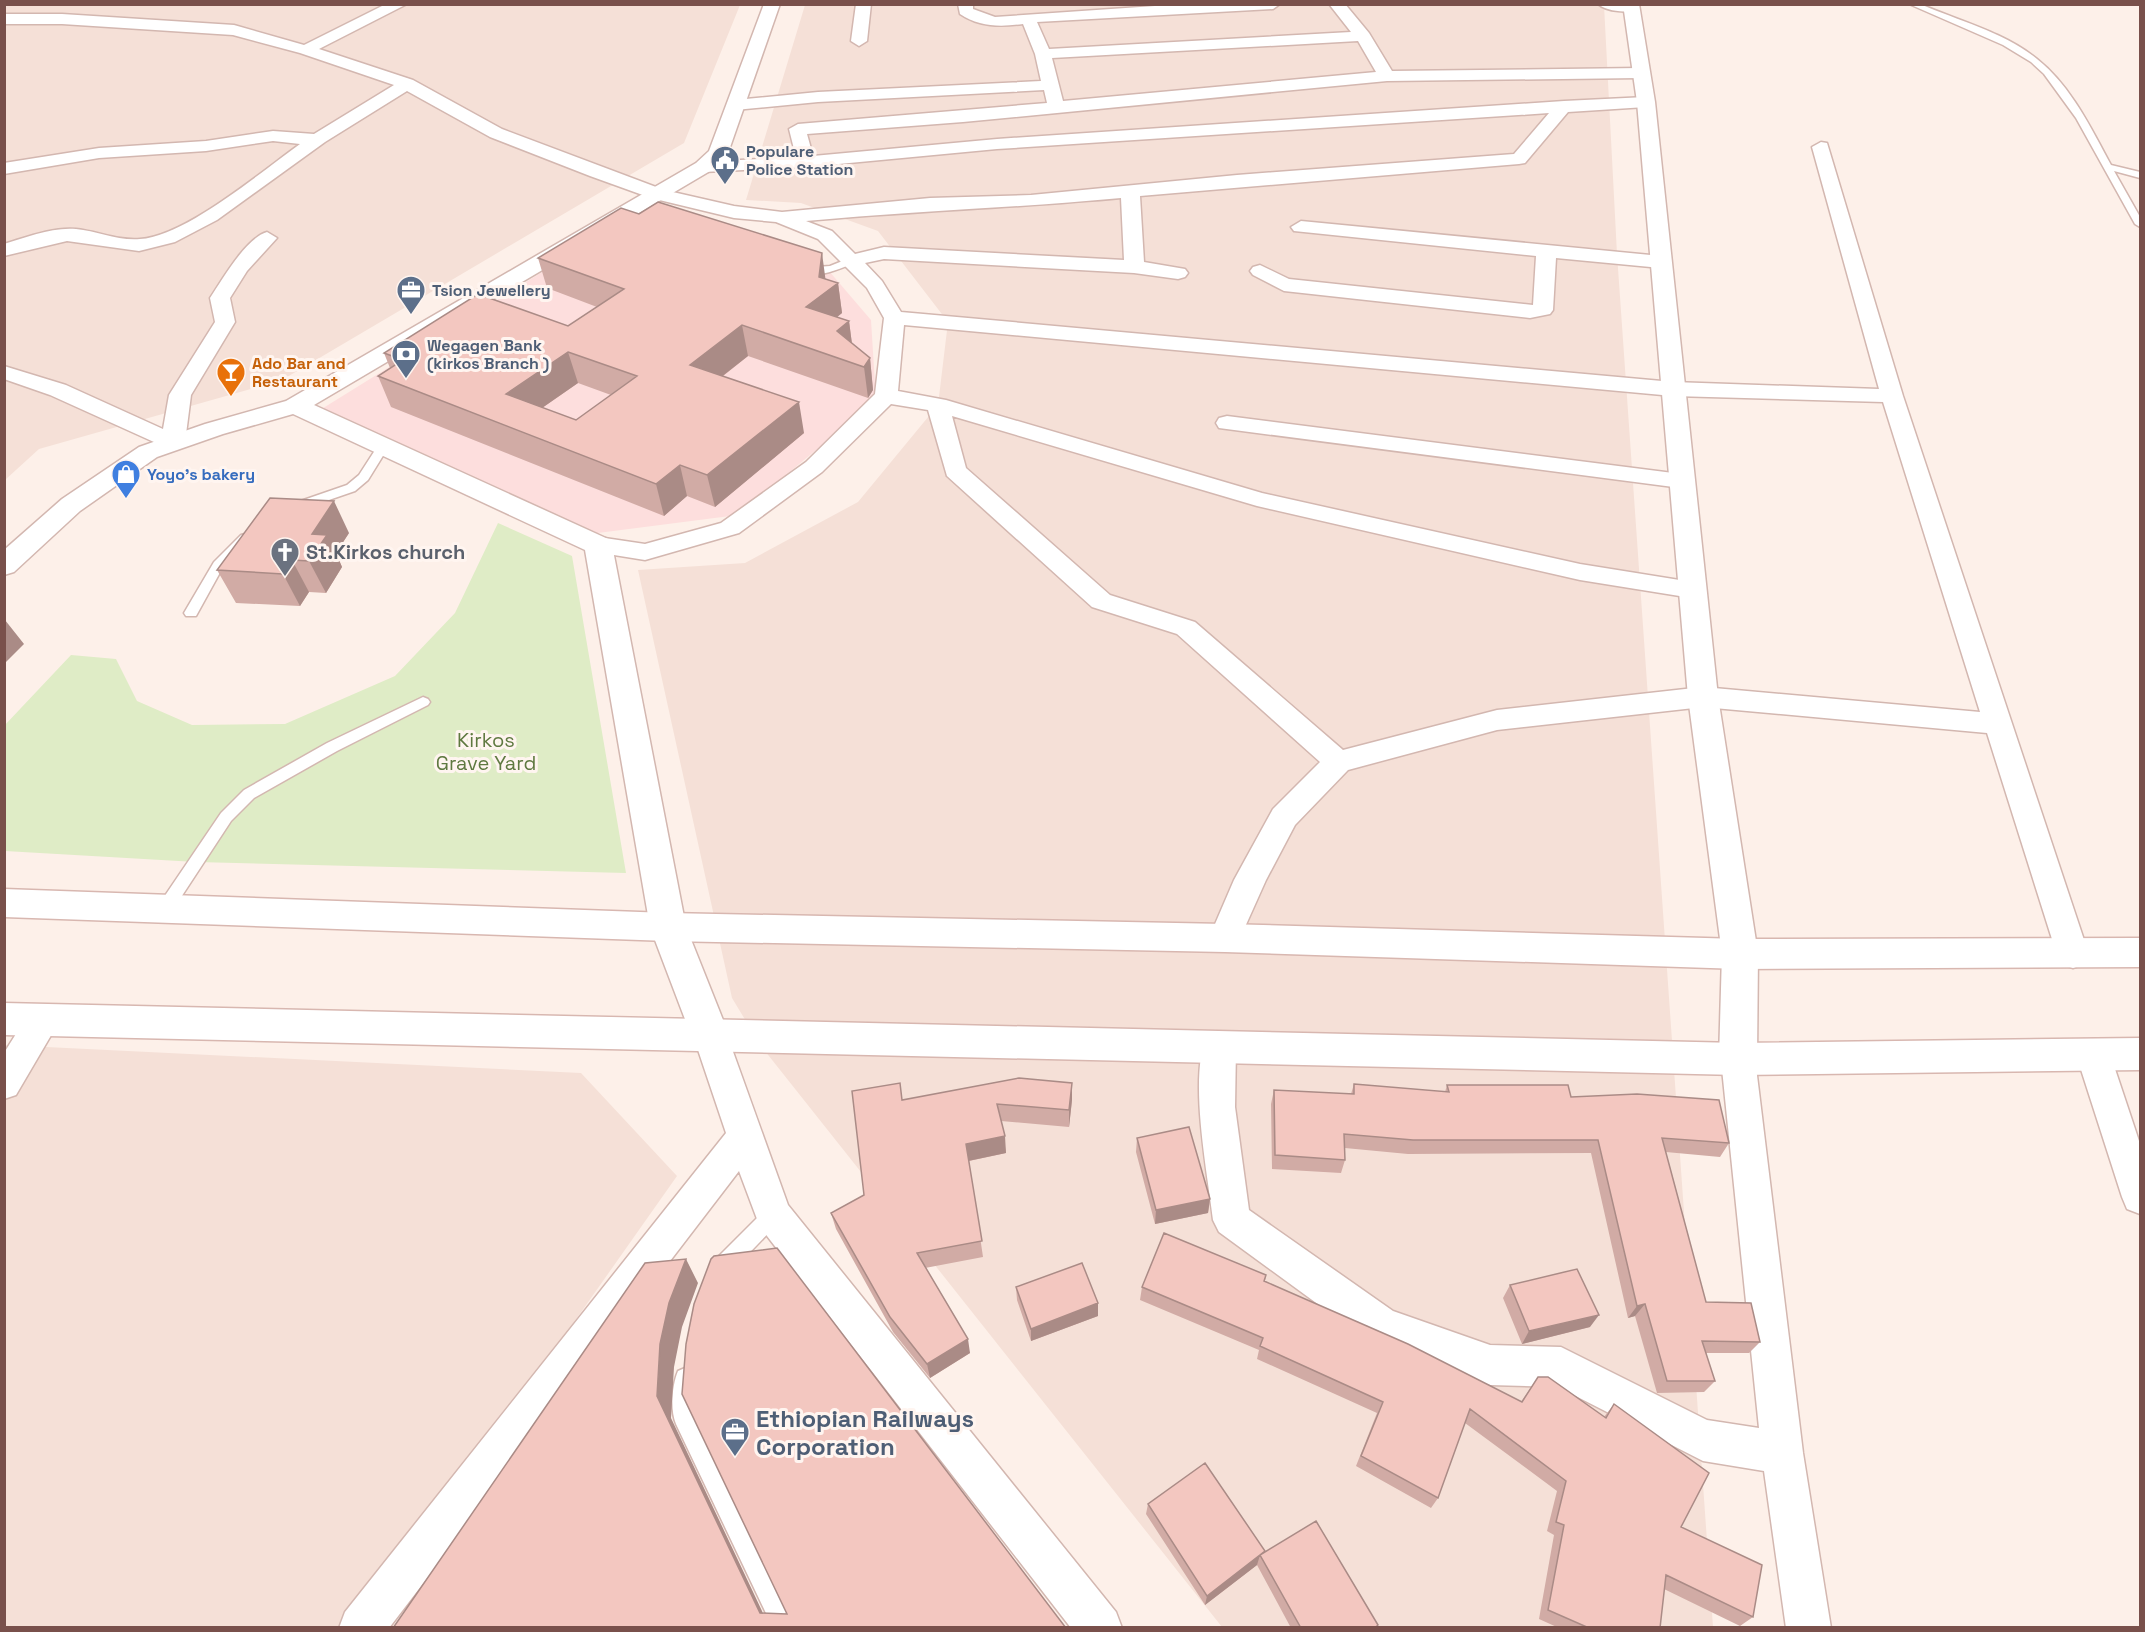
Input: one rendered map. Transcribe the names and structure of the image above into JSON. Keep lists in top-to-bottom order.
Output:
{
  "parks": ["Kirkos Grave Yard"],
  "places": {
    "public building": ["Populare Police Station"],
    "office": ["Tsion Jewellery", "Ethiopian Railways Corporation"],
    "bank": ["Wegagen Bank (kirkos Branch )"],
    "bar": ["Ado Bar and Restaurant"],
    "shop": ["Yoyo's bakery"],
    "church": ["St.Kirkos church"]
  }
}
